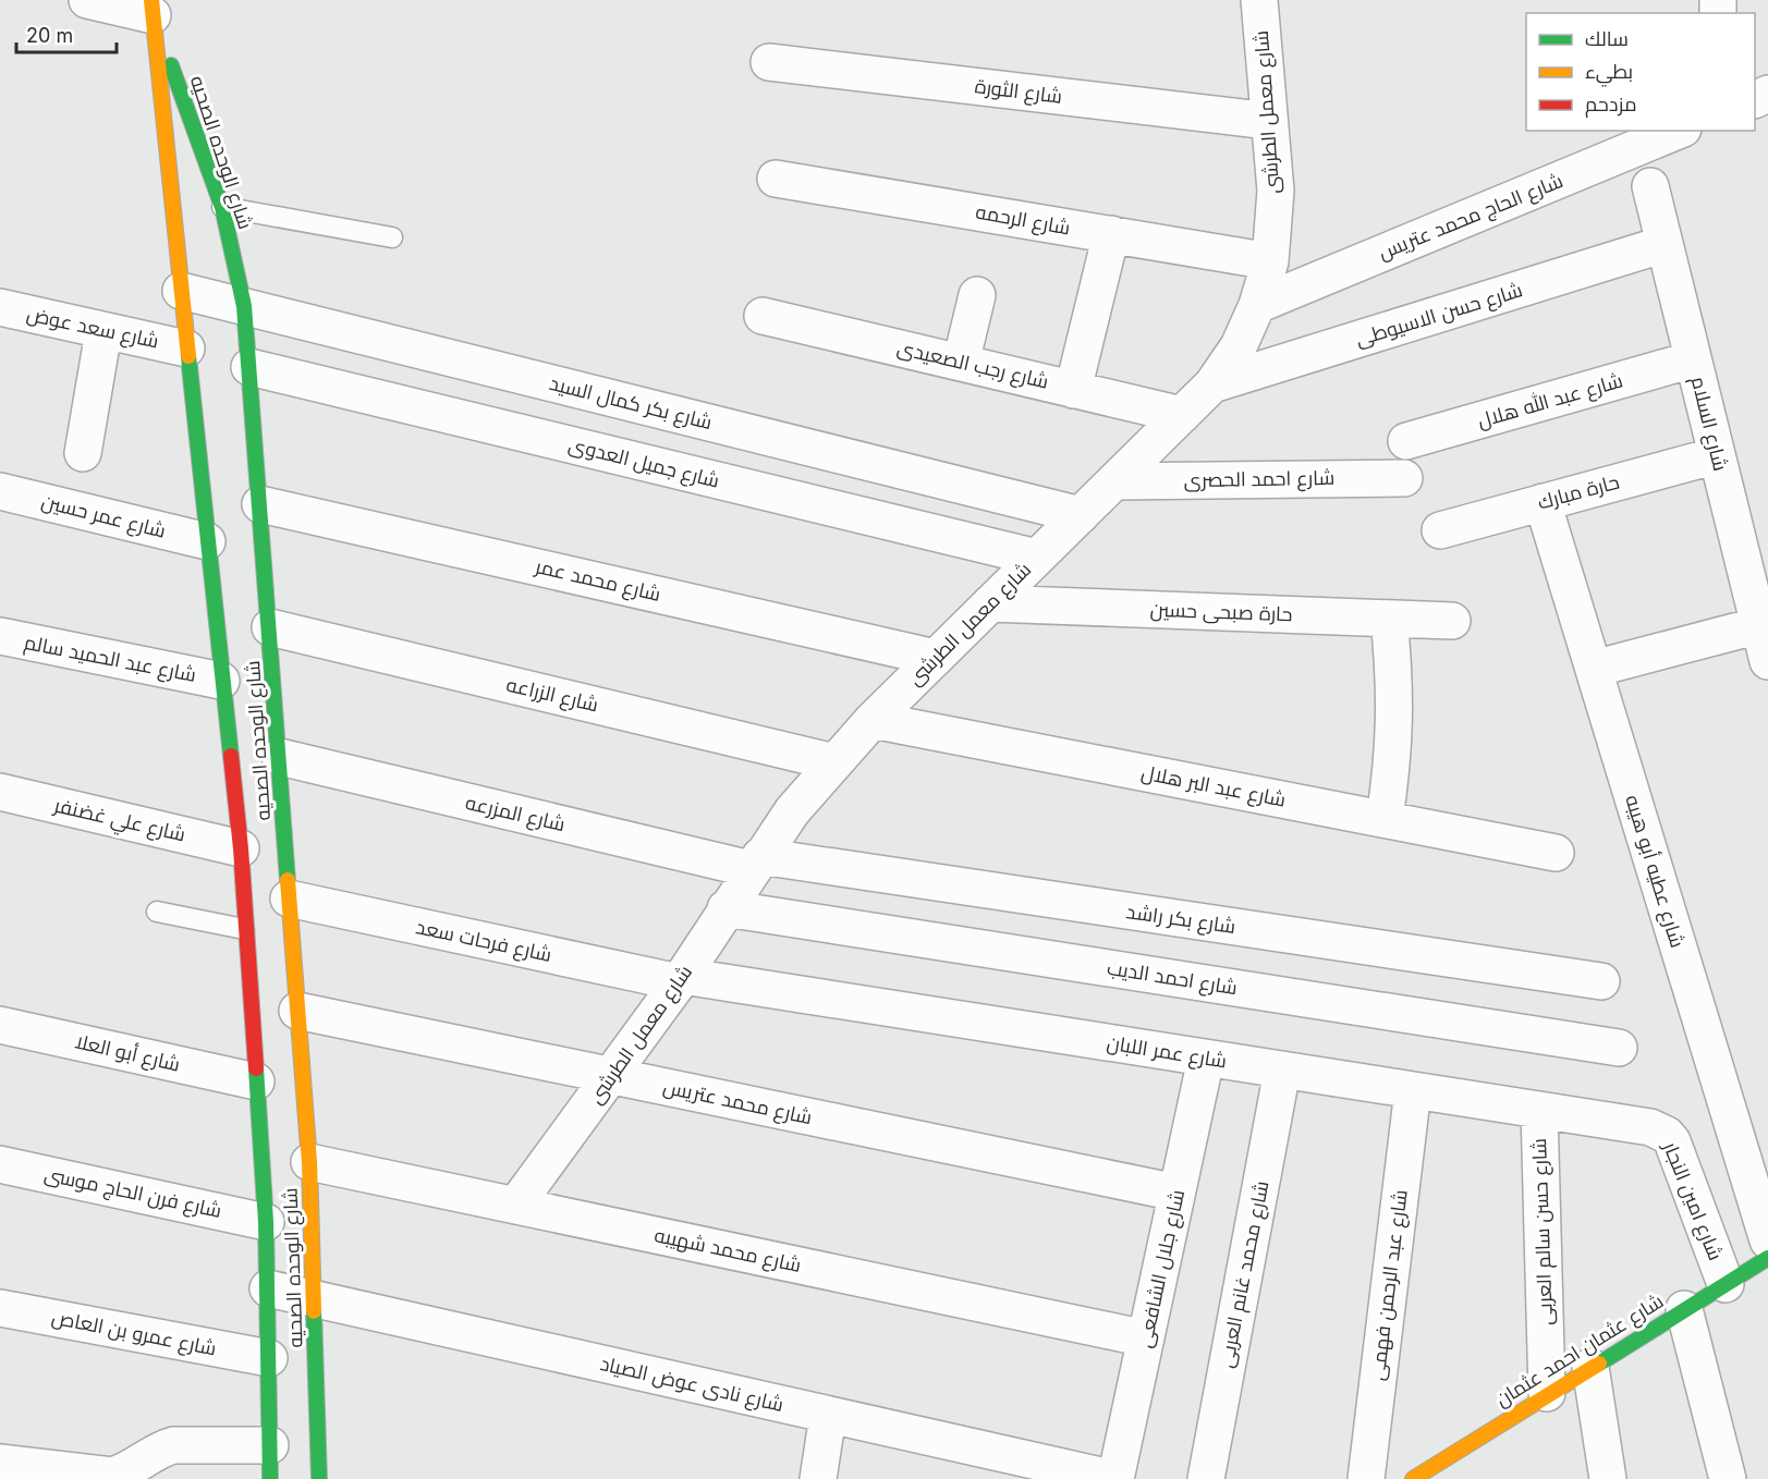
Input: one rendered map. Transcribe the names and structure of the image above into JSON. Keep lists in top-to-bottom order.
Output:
{
  "streets": {
    "street": [
      "شارع الثورة",
      "شارع معمل الطرشى",
      "شارع الوحده الصحيه",
      "شارع الحاج محمد عتريس",
      "شارع الرحمه",
      "شارع حسن الاسيوطى",
      "شارع سعد عوض",
      "شارع رجب الصعيدى",
      "شارع عبد الله هلال",
      "شارع بكر كمال السيد",
      "شارع السلام",
      "شارع جميل العدوى",
      "شارع احمد الحصرى",
      "حارة مبارك",
      "شارع عمر حسين",
      "شارع محمد عمر",
      "حارة صبحى حسين",
      "شارع عبد الحميد سالم",
      "شارع الزراعه",
      "شارع عبد البر هلال",
      "شارع المزرعه",
      "شارع علي غضنفر",
      "شارع عطيه أبو هيبه",
      "شارع بكر راشد",
      "شارع فرحات سعد",
      "شارع احمد الديب",
      "شارع عمر اللبان",
      "شارع أبو العلا",
      "شارع محمد عتريس",
      "شارع فرن الحاج موسى",
      "شارع امين النجار",
      "شارع حسن سالم العربى",
      "شارع محمد شهيبه",
      "شارع جلال الشافعى",
      "شارع محمد غانم العربى",
      "شارع عبد الرحمن فهمى",
      "شارع عمرو بن العاص",
      "شارع عثمان احمد عثمان",
      "شارع نادى عوض الصياد"
    ]
  },
  "crossings": [
    ["شارع الثورة", "شارع معمل الطرشى"],
    ["شارع معمل الطرشى", "شارع الحاج محمد عتريس"],
    ["شارع معمل الطرشى", "شارع الرحمه"],
    ["شارع معمل الطرشى", "شارع حسن الاسيوطى"],
    ["شارع معمل الطرشى", "شارع رجب الصعيدى"],
    ["شارع معمل الطرشى", "شارع بكر كمال السيد"],
    ["شارع معمل الطرشى", "شارع جميل العدوى"],
    ["شارع معمل الطرشى", "شارع احمد الحصرى"],
    ["شارع معمل الطرشى", "شارع محمد عمر"],
    ["شارع معمل الطرشى", "حارة صبحى حسين"],
    ["شارع معمل الطرشى", "شارع الزراعه"],
    ["شارع معمل الطرشى", "شارع عبد البر هلال"],
    ["شارع معمل الطرشى", "شارع المزرعه"],
    ["شارع معمل الطرشى", "شارع بكر راشد"],
    ["شارع معمل الطرشى", "شارع فرحات سعد"],
    ["شارع معمل الطرشى", "شارع احمد الديب"],
    ["شارع معمل الطرشى", "شارع عمر اللبان"],
    ["شارع معمل الطرشى", "شارع محمد عتريس"],
    ["شارع معمل الطرشى", "شارع محمد شهيبه"],
    ["شارع الوحده الصحيه", "شارع سعد عوض"],
    ["شارع الوحده الصحيه", "شارع بكر كمال السيد"],
    ["شارع الوحده الصحيه", "شارع جميل العدوى"],
    ["شارع الوحده الصحيه", "شارع عمر حسين"],
    ["شارع الوحده الصحيه", "شارع محمد عمر"],
    ["شارع الوحده الصحيه", "شارع عبد الحميد سالم"],
    ["شارع الوحده الصحيه", "شارع الزراعه"],
    ["شارع الوحده الصحيه", "شارع المزرعه"],
    ["شارع الوحده الصحيه", "شارع علي غضنفر"],
    ["شارع الوحده الصحيه", "شارع فرحات سعد"],
    ["شارع الوحده الصحيه", "شارع أبو العلا"],
    ["شارع الوحده الصحيه", "شارع محمد عتريس"],
    ["شارع الوحده الصحيه", "شارع فرن الحاج موسى"],
    ["شارع الوحده الصحيه", "شارع محمد شهيبه"],
    ["شارع الوحده الصحيه", "شارع عمرو بن العاص"],
    ["شارع الوحده الصحيه", "شارع نادى عوض الصياد"],
    ["شارع حسن الاسيوطى", "شارع السلام"],
    ["شارع عبد الله هلال", "شارع السلام"],
    ["شارع السلام", "حارة مبارك"],
    ["حارة مبارك", "شارع عطيه أبو هيبه"],
    ["شارع المزرعه", "شارع بكر راشد"],
    ["شارع فرحات سعد", "شارع عمر اللبان"],
    ["شارع عمر اللبان", "شارع امين النجار"],
    ["شارع عمر اللبان", "شارع حسن سالم العربى"],
    ["شارع عمر اللبان", "شارع جلال الشافعى"],
    ["شارع عمر اللبان", "شارع محمد غانم العربى"],
    ["شارع عمر اللبان", "شارع عبد الرحمن فهمى"],
    ["شارع محمد عتريس", "شارع جلال الشافعى"],
    ["شارع امين النجار", "شارع عثمان احمد عثمان"],
    ["شارع حسن سالم العربى", "شارع عثمان احمد عثمان"],
    ["شارع محمد شهيبه", "شارع جلال الشافعى"],
    ["شارع جلال الشافعى", "شارع نادى عوض الصياد"]
  ],
  "legend": ["سالك", "بطيء", "مزدحم"],
  "scale_bar": "20 m"
}
